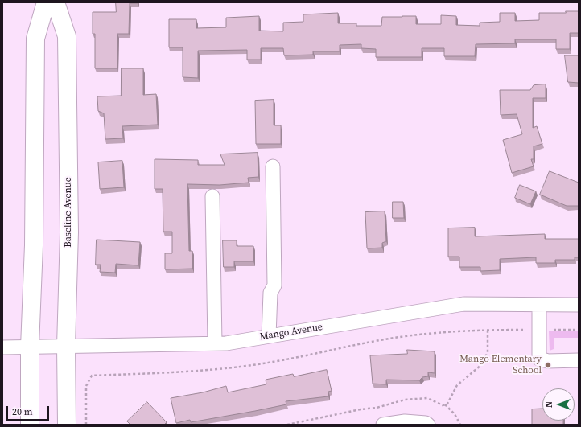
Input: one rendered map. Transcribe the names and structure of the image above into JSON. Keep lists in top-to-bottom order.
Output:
{
  "streets": {
    "main road": ["Baseline Avenue"],
    "street": ["Mango Avenue"]
  },
  "crossings": [
    ["Baseline Avenue", "Mango Avenue"]
  ],
  "places": ["Mango Elementary School"],
  "scale_bar": "20 m",
  "north": "left"
}
